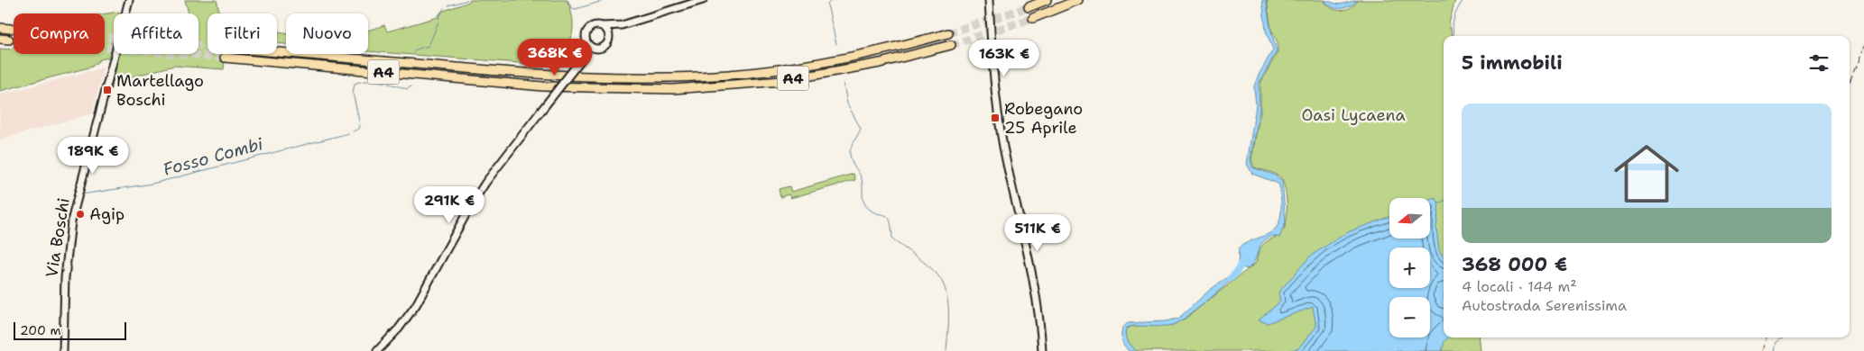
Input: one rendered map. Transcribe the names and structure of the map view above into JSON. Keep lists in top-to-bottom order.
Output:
{
  "streets": {
    "highway": ["A4"],
    "main road": ["Via Boschi"]
  },
  "water": ["Fosso Combi"],
  "parks": ["Oasi Lycaena"],
  "places": {
    "transit": ["Martellago Boschi", "Robegano 25 Aprile"],
    "other": ["Agip"]
  },
  "scale_bar": "200 m",
  "north": "left",
  "page": {
    "chip": [
      "Compra",
      "Affitta",
      "Filtri",
      "Nuovo"
    ],
    "heading": "5 immobili",
    "price": [
      "368K €",
      "163K €",
      "189K €",
      "291K €",
      "511K €"
    ],
    "list": [
      {
        "name": "368 000 €",
        "note": "4 locali · 144 m² · Autostrada Serenissima"
      }
    ],
    "map_buttons": ["+", "−"],
    "scale": "200 m"
  }
}
